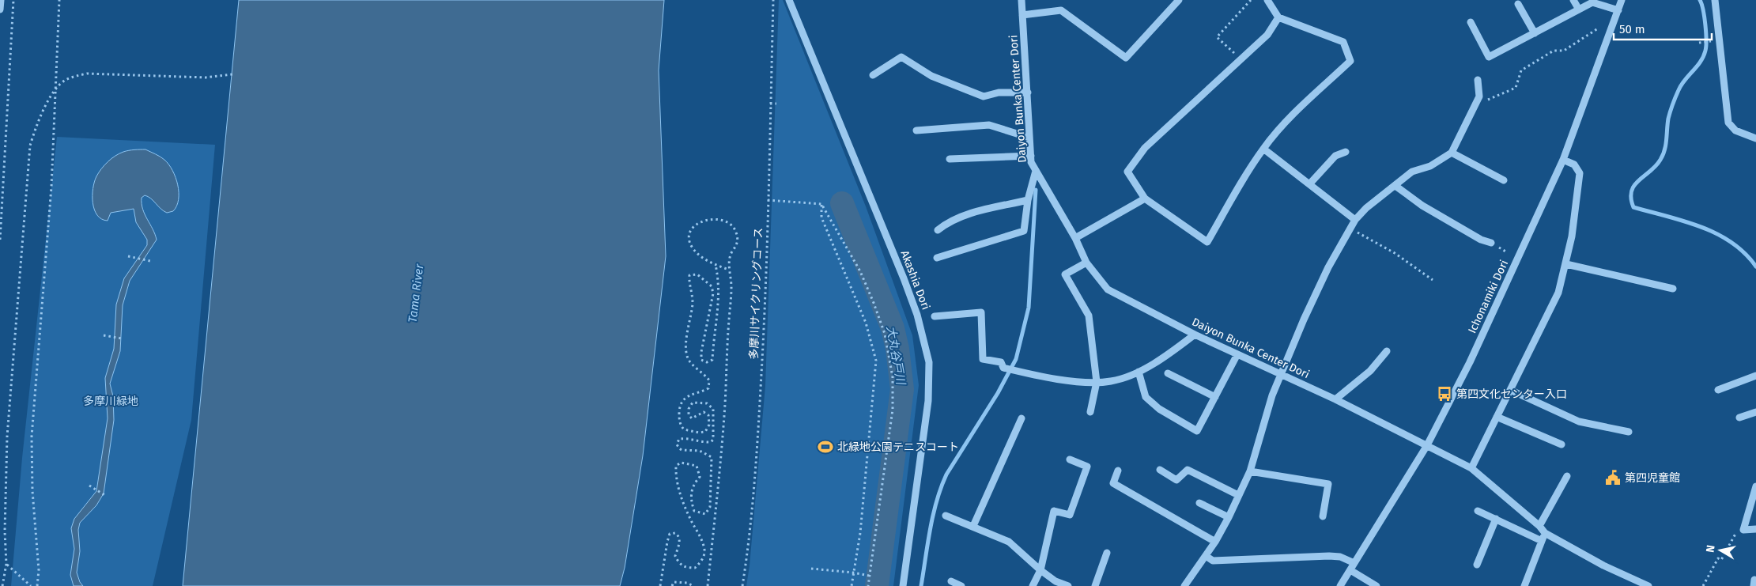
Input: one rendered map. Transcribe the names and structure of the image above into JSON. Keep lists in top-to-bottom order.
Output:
{
  "streets": {
    "street": ["Daiyon Bunka Center Dori", "Akashia Dori", "Ichonamiki Dori"],
    "path": ["多摩川サイクリングコース"]
  },
  "crossings": [
    ["Daiyon Bunka Center Dori", "Ichonamiki Dori"]
  ],
  "water": ["Tama River", "大丸谷戸川"],
  "parks": ["多摩川緑地"],
  "places": {
    "bus stop": ["第四文化センター入口"],
    "sports": ["北緑地公園テニスコート"],
    "public building": ["第四児童館"]
  },
  "scale_bar": "50 m",
  "north": "left"
}
